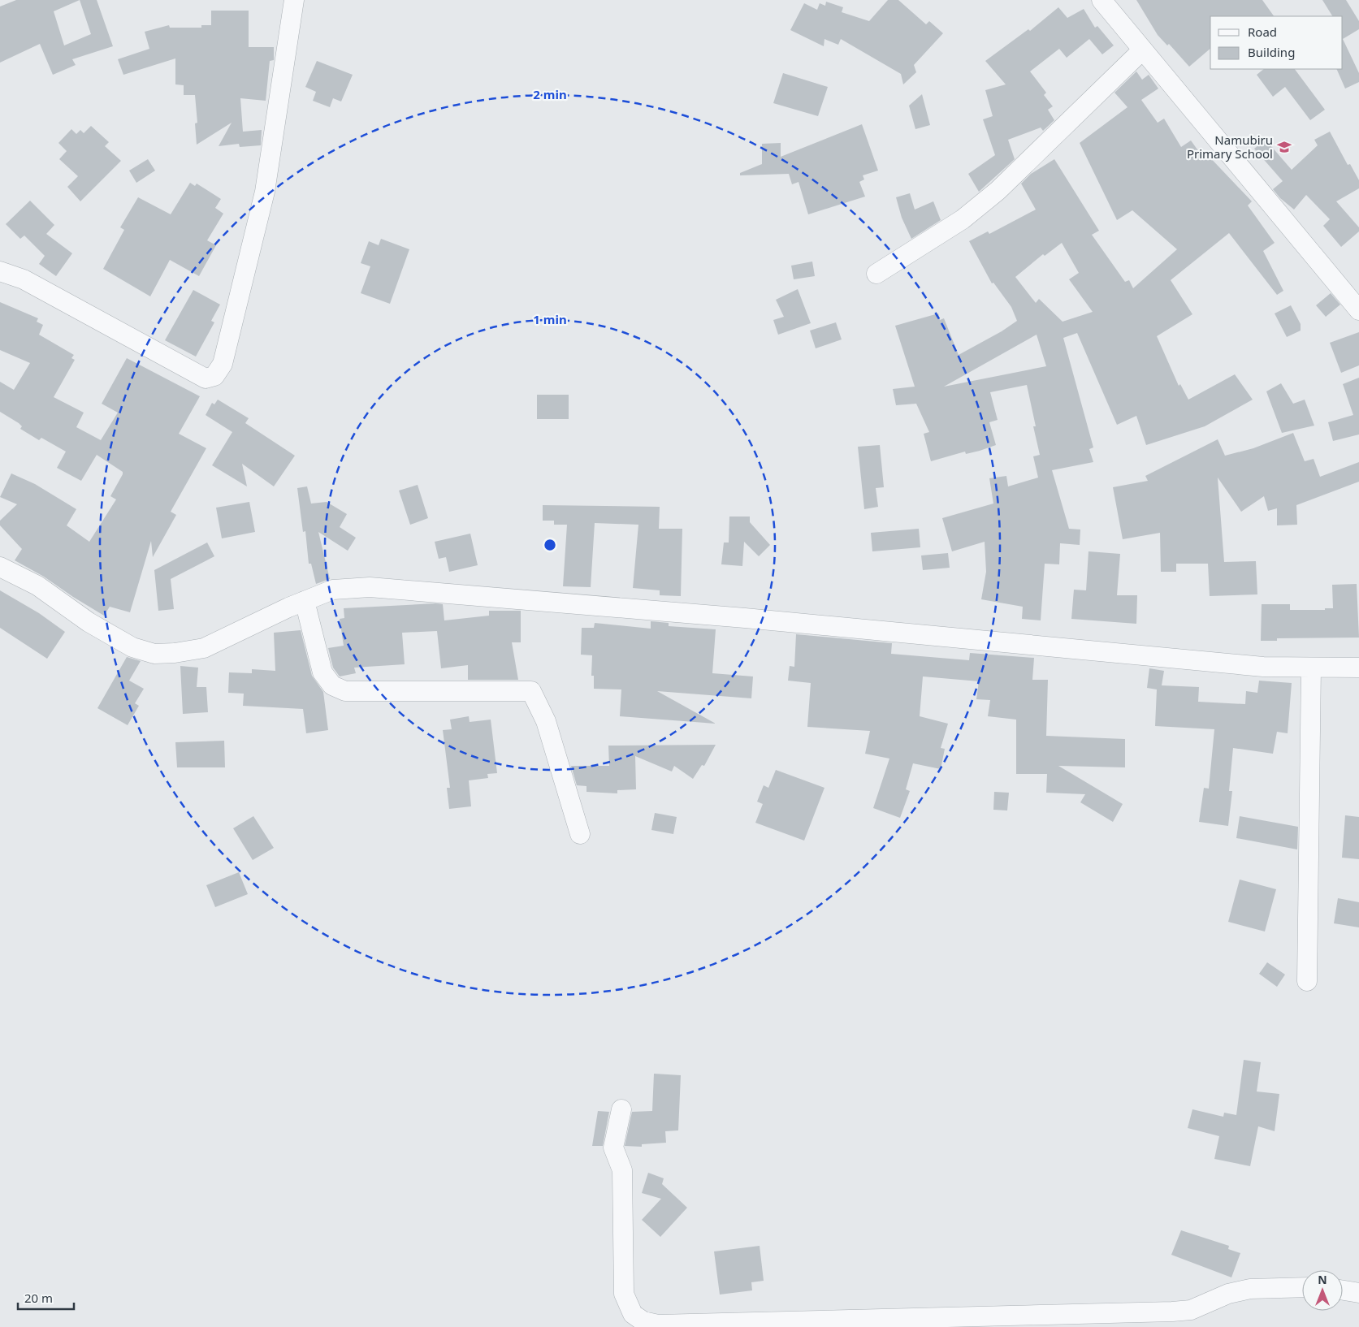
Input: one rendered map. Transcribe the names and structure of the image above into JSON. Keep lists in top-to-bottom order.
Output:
{
  "places": {
    "school or university": ["Namubiru Primary School"]
  },
  "legend": ["Road", "Building"],
  "scale_bar": "20 m",
  "north": "top",
  "rings": ["2 min", "1 min"]
}
